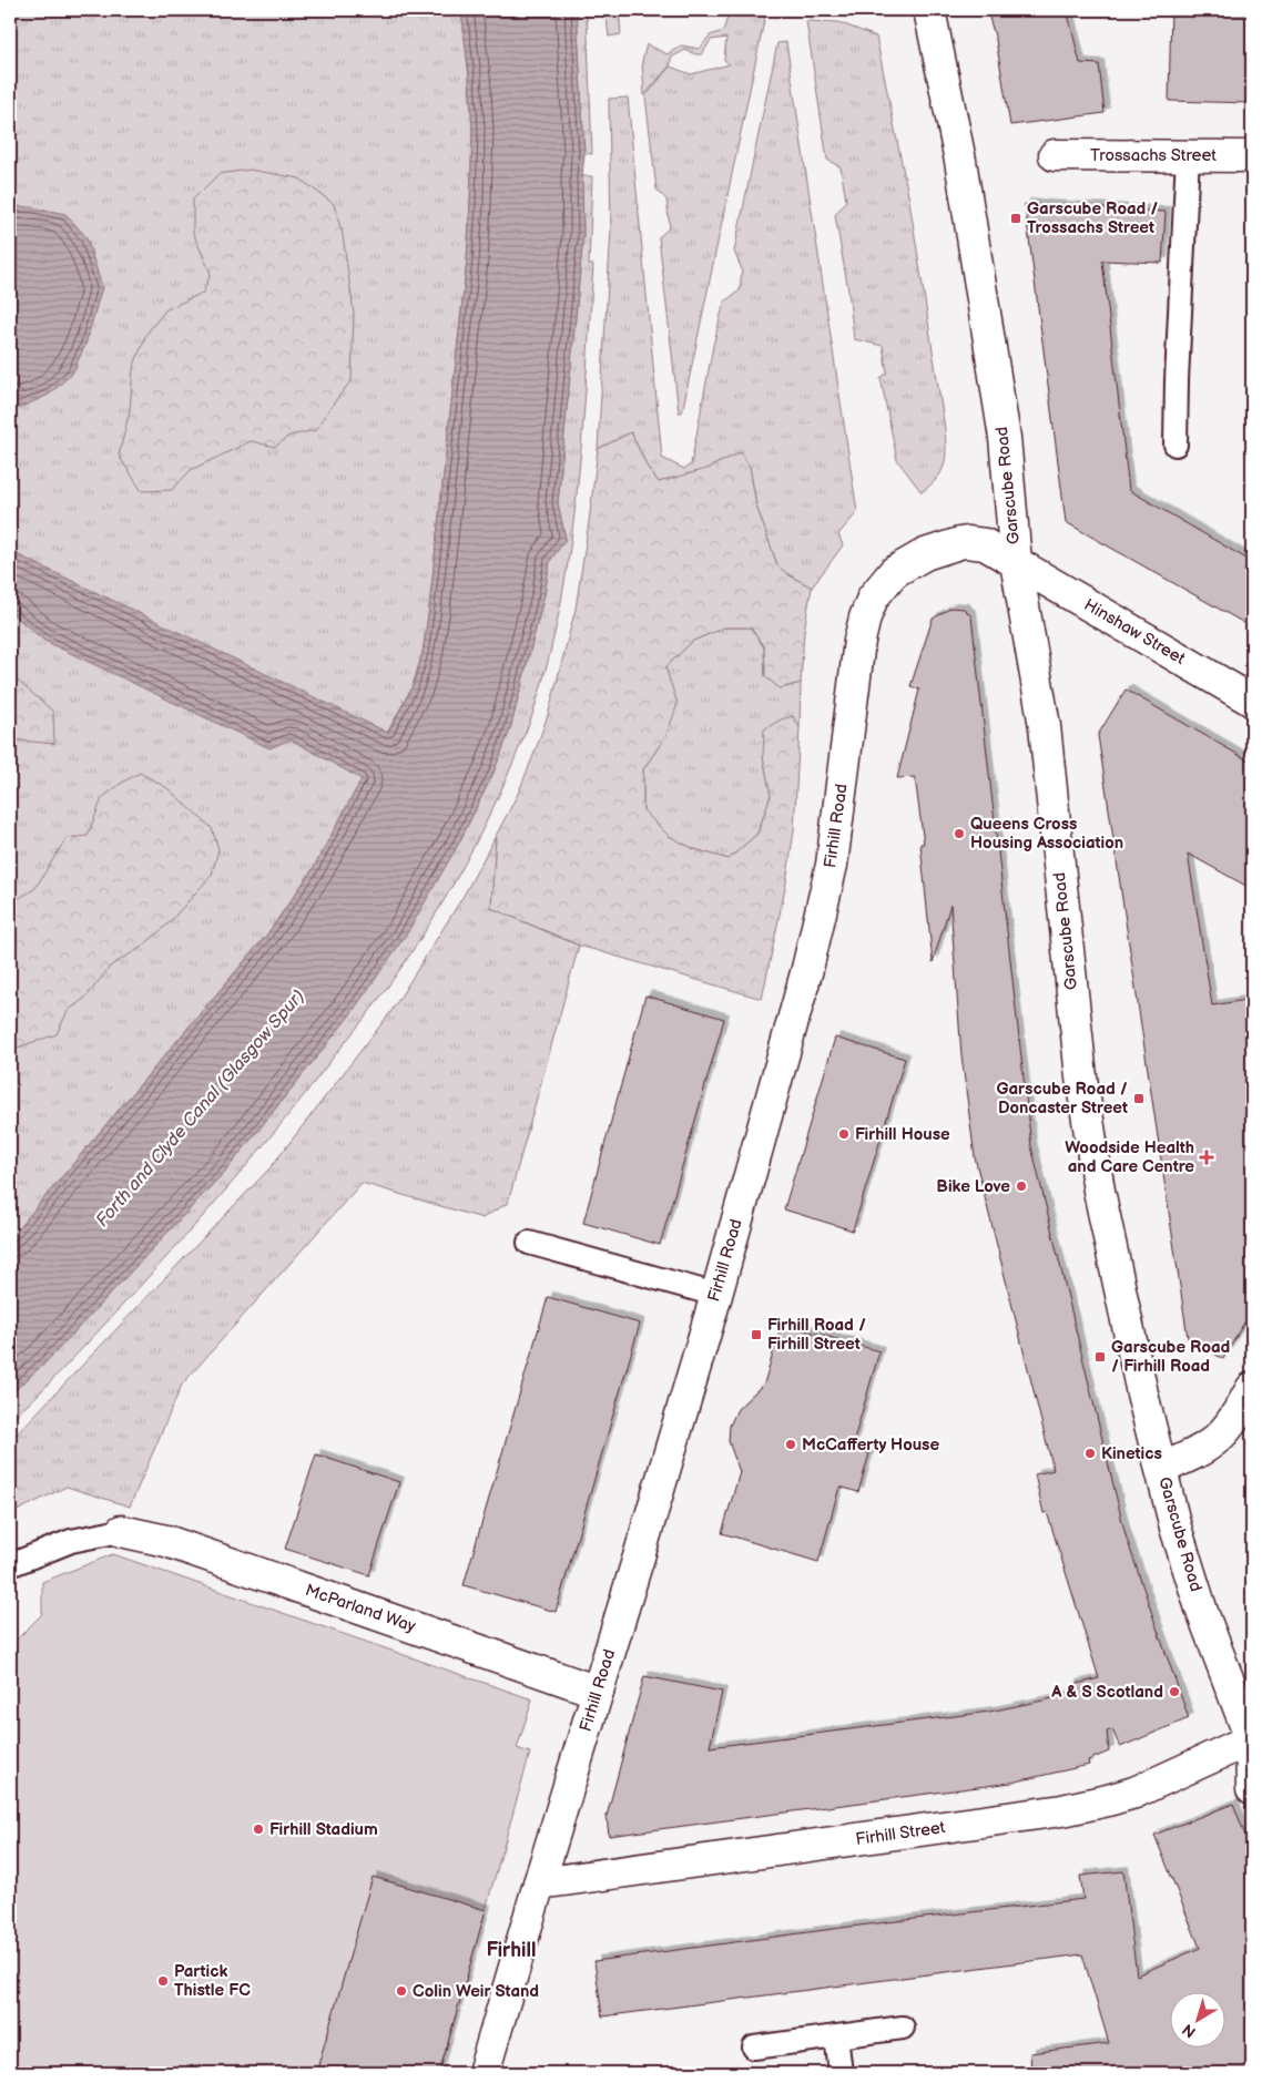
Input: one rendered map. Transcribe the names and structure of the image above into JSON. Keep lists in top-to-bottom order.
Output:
{
  "streets": {
    "street": [
      "Trossachs Street",
      "Garscube Road",
      "Hinshaw Street",
      "Firhill Road",
      "McParland Way",
      "Firhill Street"
    ]
  },
  "crossings": [
    ["Garscube Road", "Hinshaw Street"],
    ["Garscube Road", "Firhill Road"],
    ["Garscube Road", "Firhill Street"],
    ["Hinshaw Street", "Firhill Road"],
    ["Firhill Road", "McParland Way"],
    ["Firhill Road", "Firhill Street"]
  ],
  "districts": ["Firhill"],
  "water": ["Forth and Clyde Canal (Glasgow Spur)"],
  "places": {
    "transit": [
      "Garscube Road / Trossachs Street",
      "Garscube Road / Doncaster Street",
      "Firhill Road / Firhill Street",
      "Garscube Road / Firhill Road"
    ],
    "other": [
      "Queens Cross Housing Association",
      "Firhill House",
      "Bike Love",
      "McCafferty House",
      "Kinetics",
      "A & S Scotland",
      "Firhill Stadium",
      "Partick Thistle FC",
      "Colin Weir Stand"
    ],
    "health": ["Woodside Health and Care Centre"]
  },
  "north": "bottom left"
}
